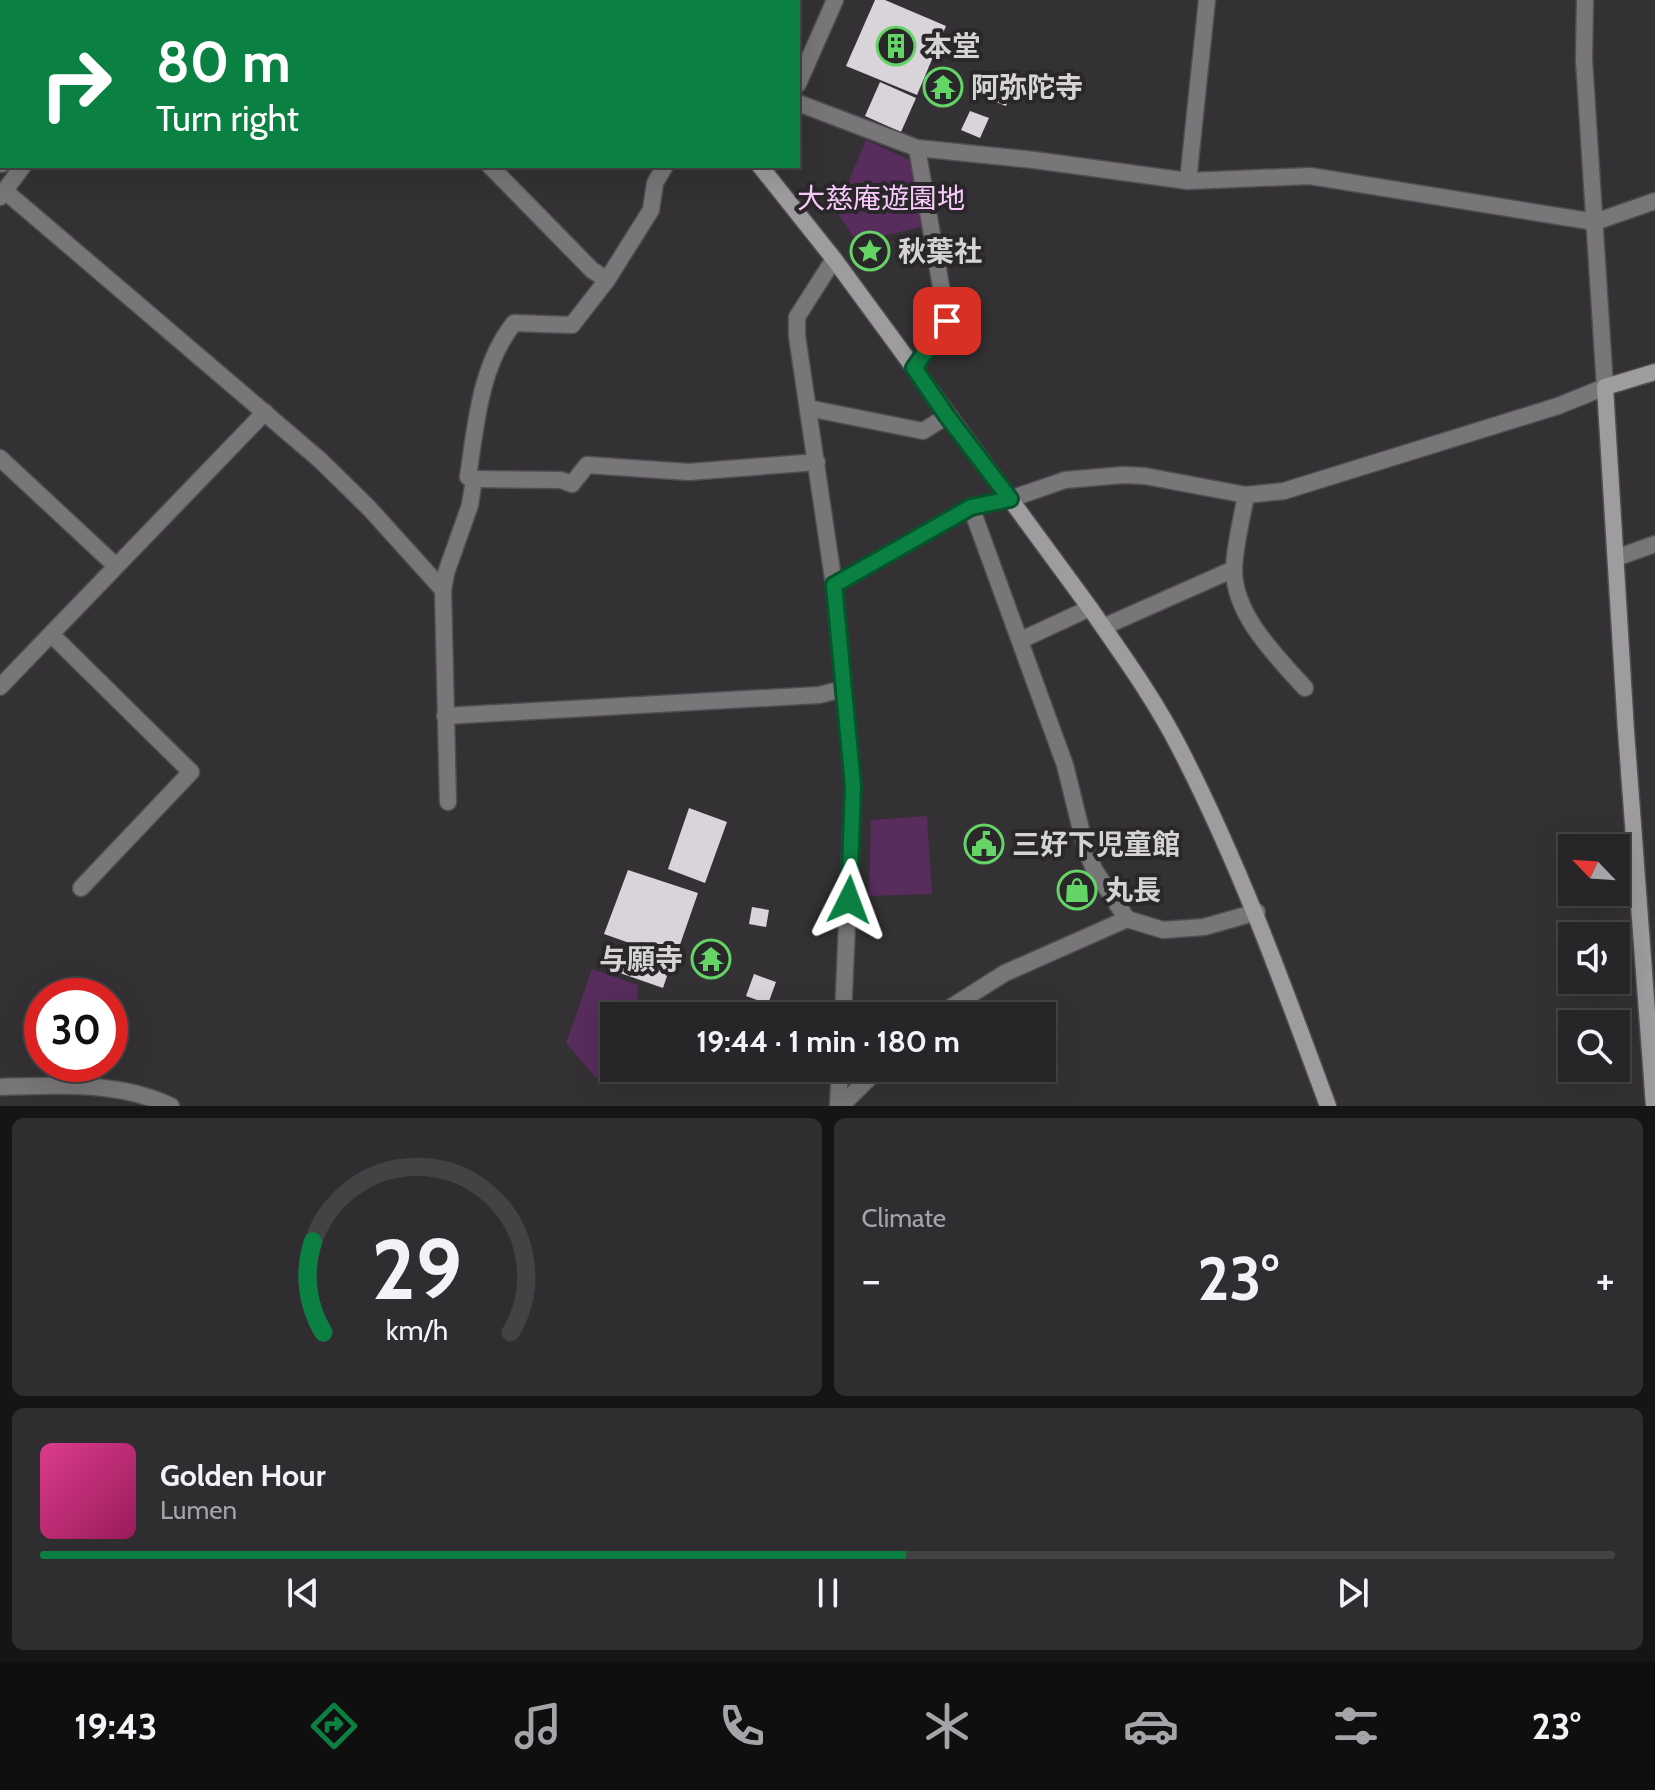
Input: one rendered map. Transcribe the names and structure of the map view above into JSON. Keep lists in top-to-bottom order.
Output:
{
  "parks": ["大慈庵遊園地"],
  "places": {
    "building": ["本堂"],
    "temple": ["阿弥陀寺", "与願寺"],
    "place": ["秋葉社"],
    "public building": ["三好下児童館"],
    "shop": ["丸長"]
  },
  "north": "top left",
  "page": {
    "turn": ["80 m", "Turn right"],
    "limit": "30",
    "trip": "19:44 · 1 min · 180 m",
    "tile": "Climate",
    "heat": ["−", "23°", "+"],
    "song": ["Golden Hour", "Lumen"],
    "tabs": ["19:43", "23°"],
    "gauge": ["29", "km/h"]
  }
}
